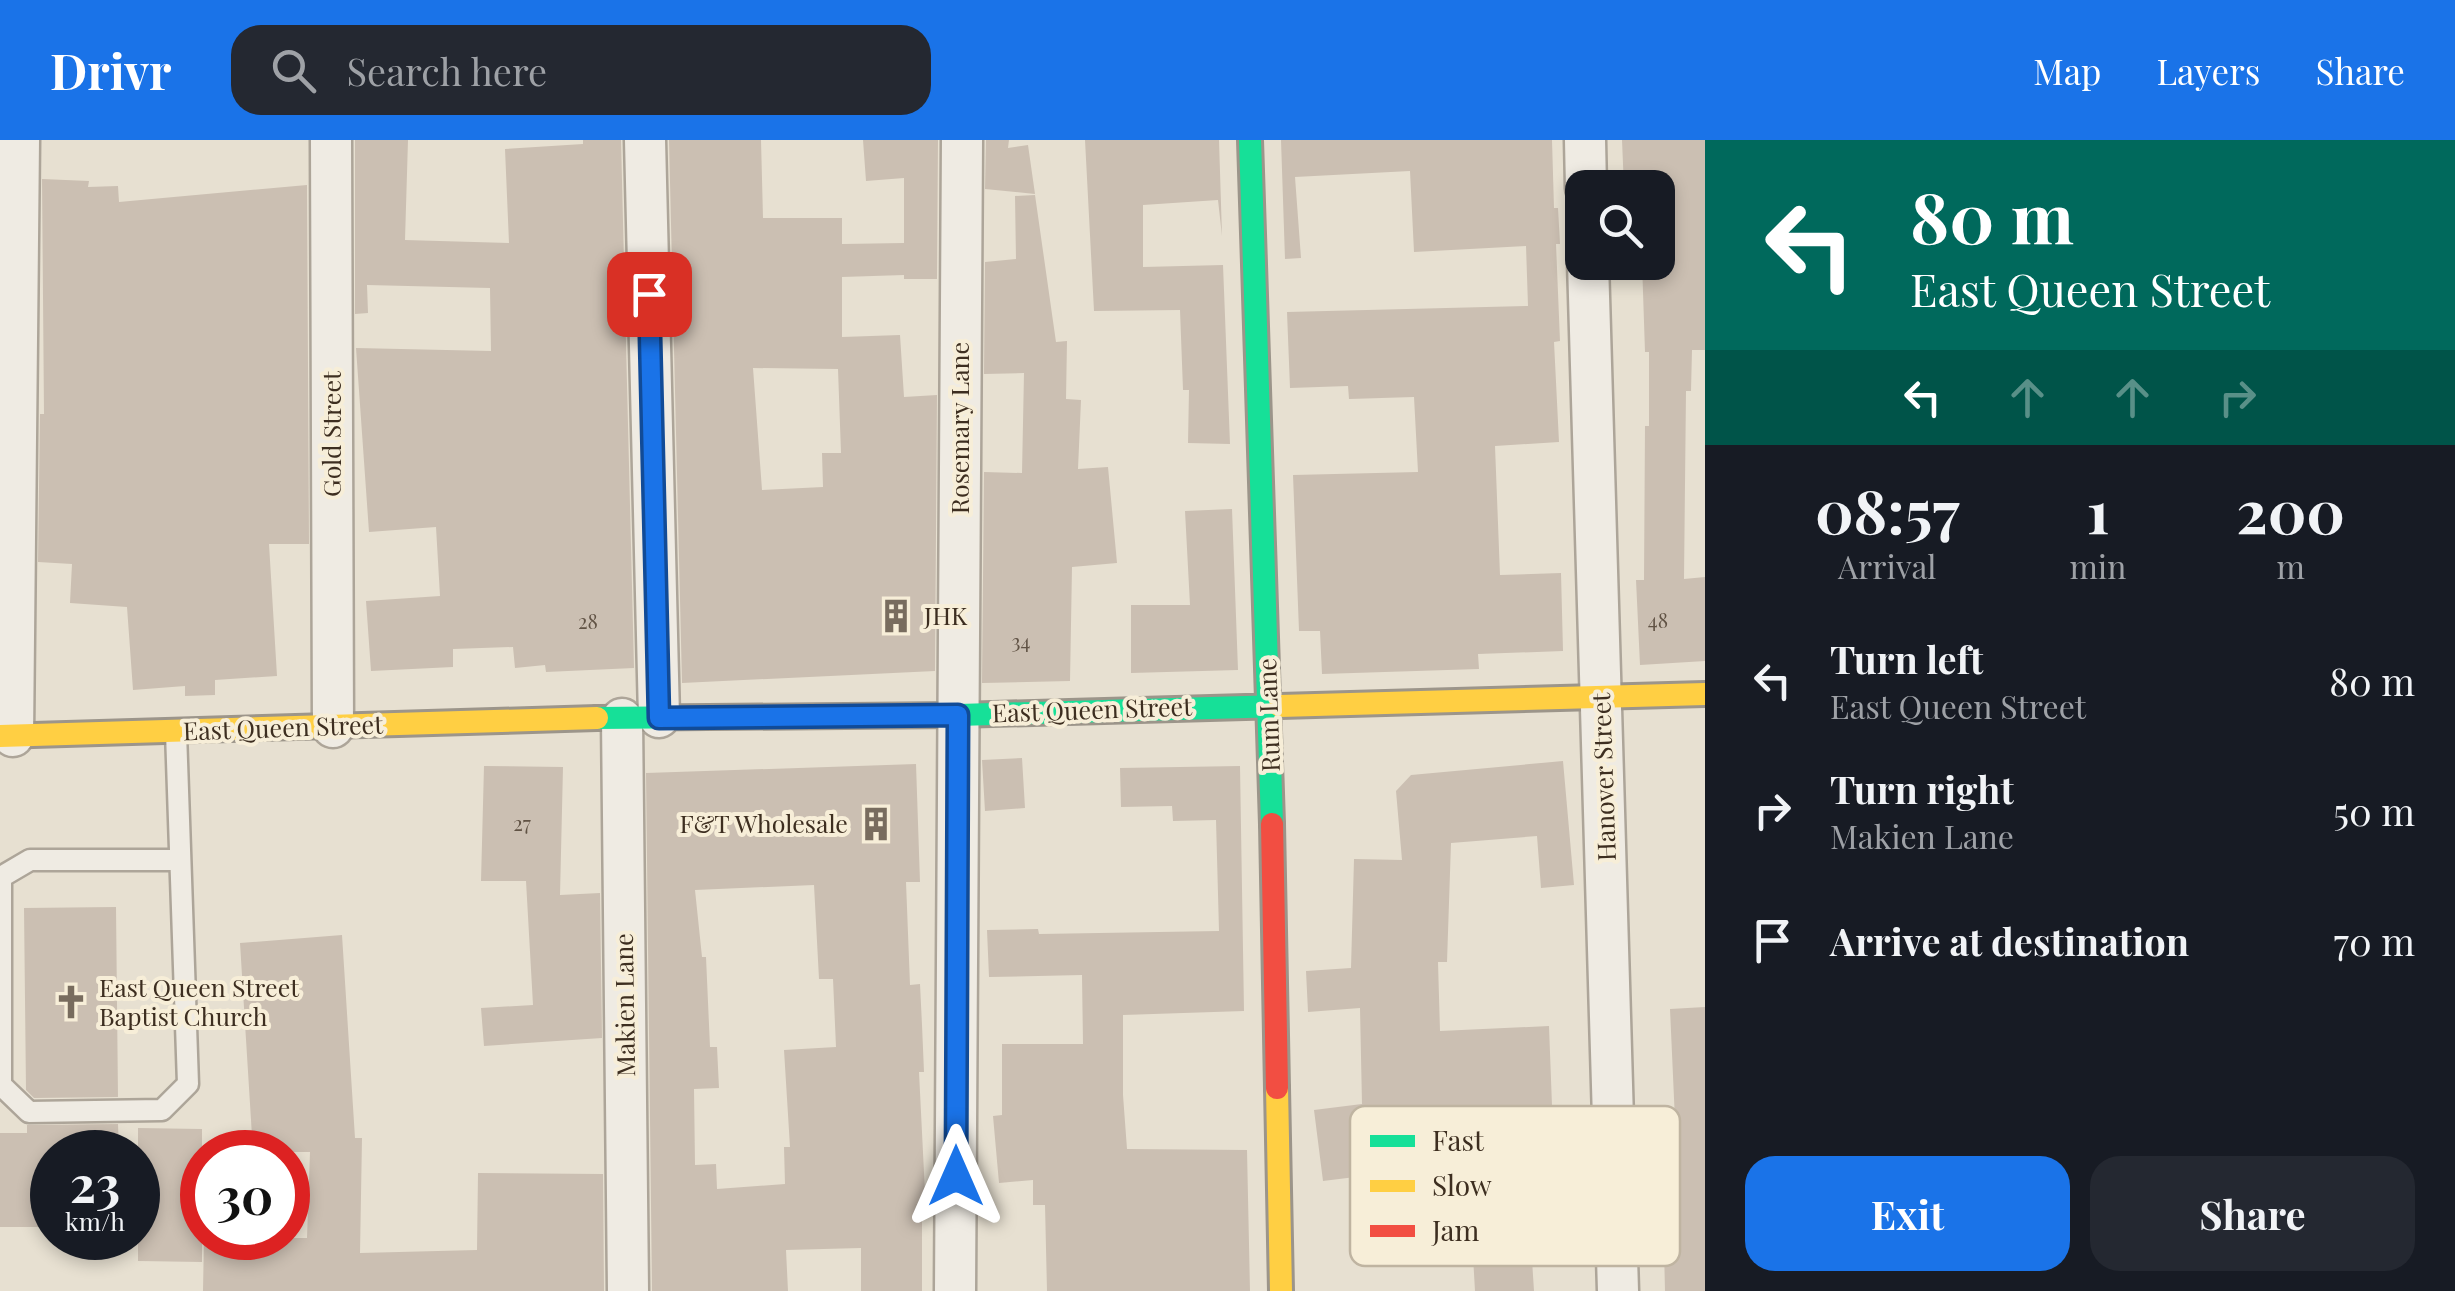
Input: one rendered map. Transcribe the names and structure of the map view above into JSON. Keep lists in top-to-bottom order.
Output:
{
  "streets": {
    "main road": ["East Queen Street", "Rum Lane"],
    "street": [
      "Rosemary Lane",
      "Gold Street",
      "Hanover Street",
      "Makien Lane"
    ]
  },
  "crossings": [
    ["Rosemary Lane", "East Queen Street"],
    ["Gold Street", "East Queen Street"],
    ["East Queen Street", "Rum Lane"],
    ["East Queen Street", "Hanover Street"],
    ["East Queen Street", "Makien Lane"]
  ],
  "places": {
    "building": ["JHK", "F&T Wholesale"],
    "church": ["East Queen Street Baptist Church"]
  },
  "house_numbers": [
    "48",
    "28",
    "34",
    "27"
  ],
  "legend": ["Fast", "Slow", "Jam"],
  "page": {
    "header": "Drivr",
    "search": "Search here",
    "nav": ["Map", "Layers", "Share"],
    "turn": ["80 m", "East Queen Street"],
    "eta": [
      "08:57",
      "Arrival",
      "1",
      "min",
      "200",
      "m"
    ],
    "list": [
      {
        "name": "Turn left",
        "note": "East Queen Street",
        "value": "80 m"
      },
      {
        "name": "Turn right",
        "note": "Makien Lane",
        "value": "50 m"
      },
      {
        "name": "Arrive at destination",
        "value": "70 m"
      }
    ],
    "speed": "23 km/h",
    "limit": "30",
    "buttons": ["Exit", "Share"]
  }
}
